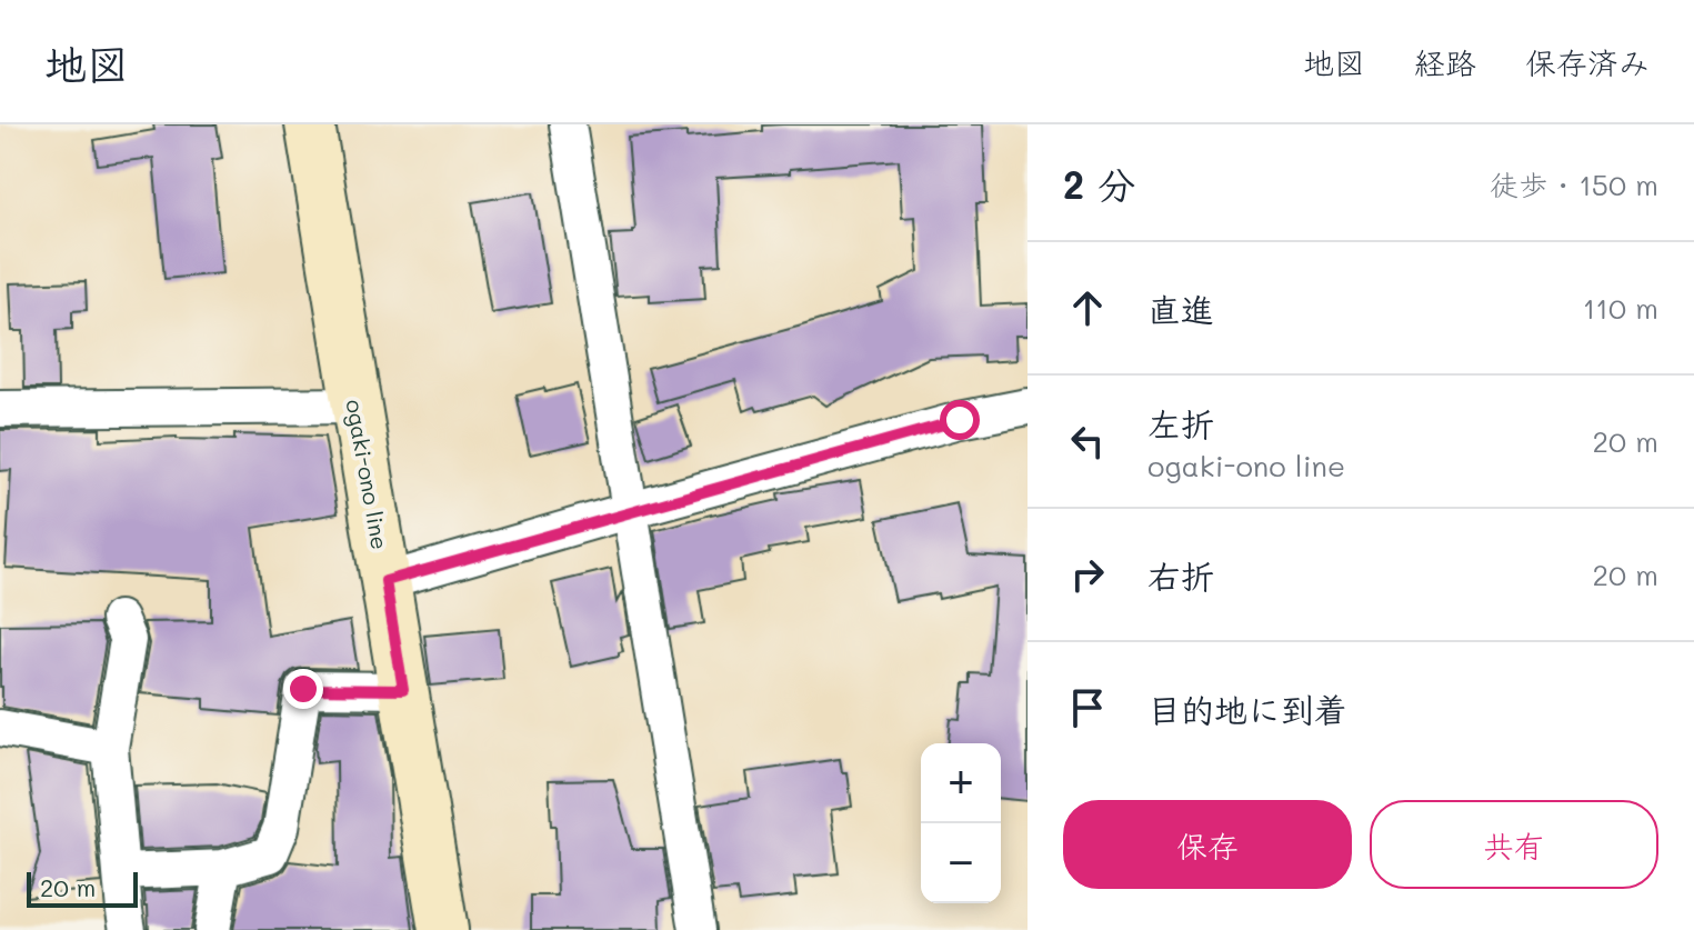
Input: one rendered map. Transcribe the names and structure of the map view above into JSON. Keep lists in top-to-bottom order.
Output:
{
  "streets": {
    "main road": ["ogaki-ono line"]
  },
  "scale_bar": "20 m",
  "page": {
    "header": "地図",
    "nav": ["地図", "経路", "保存済み"],
    "heading": ["2 分", "徒歩 · 150 m"],
    "list": [
      ["直進", "110 m"],
      ["左折", "ogaki-ono line", "20 m"],
      ["右折", "20 m"],
      "目的地に到着"
    ],
    "map_buttons": ["+", "−"],
    "buttons": ["保存", "共有"],
    "scale": "20 m"
  }
}
